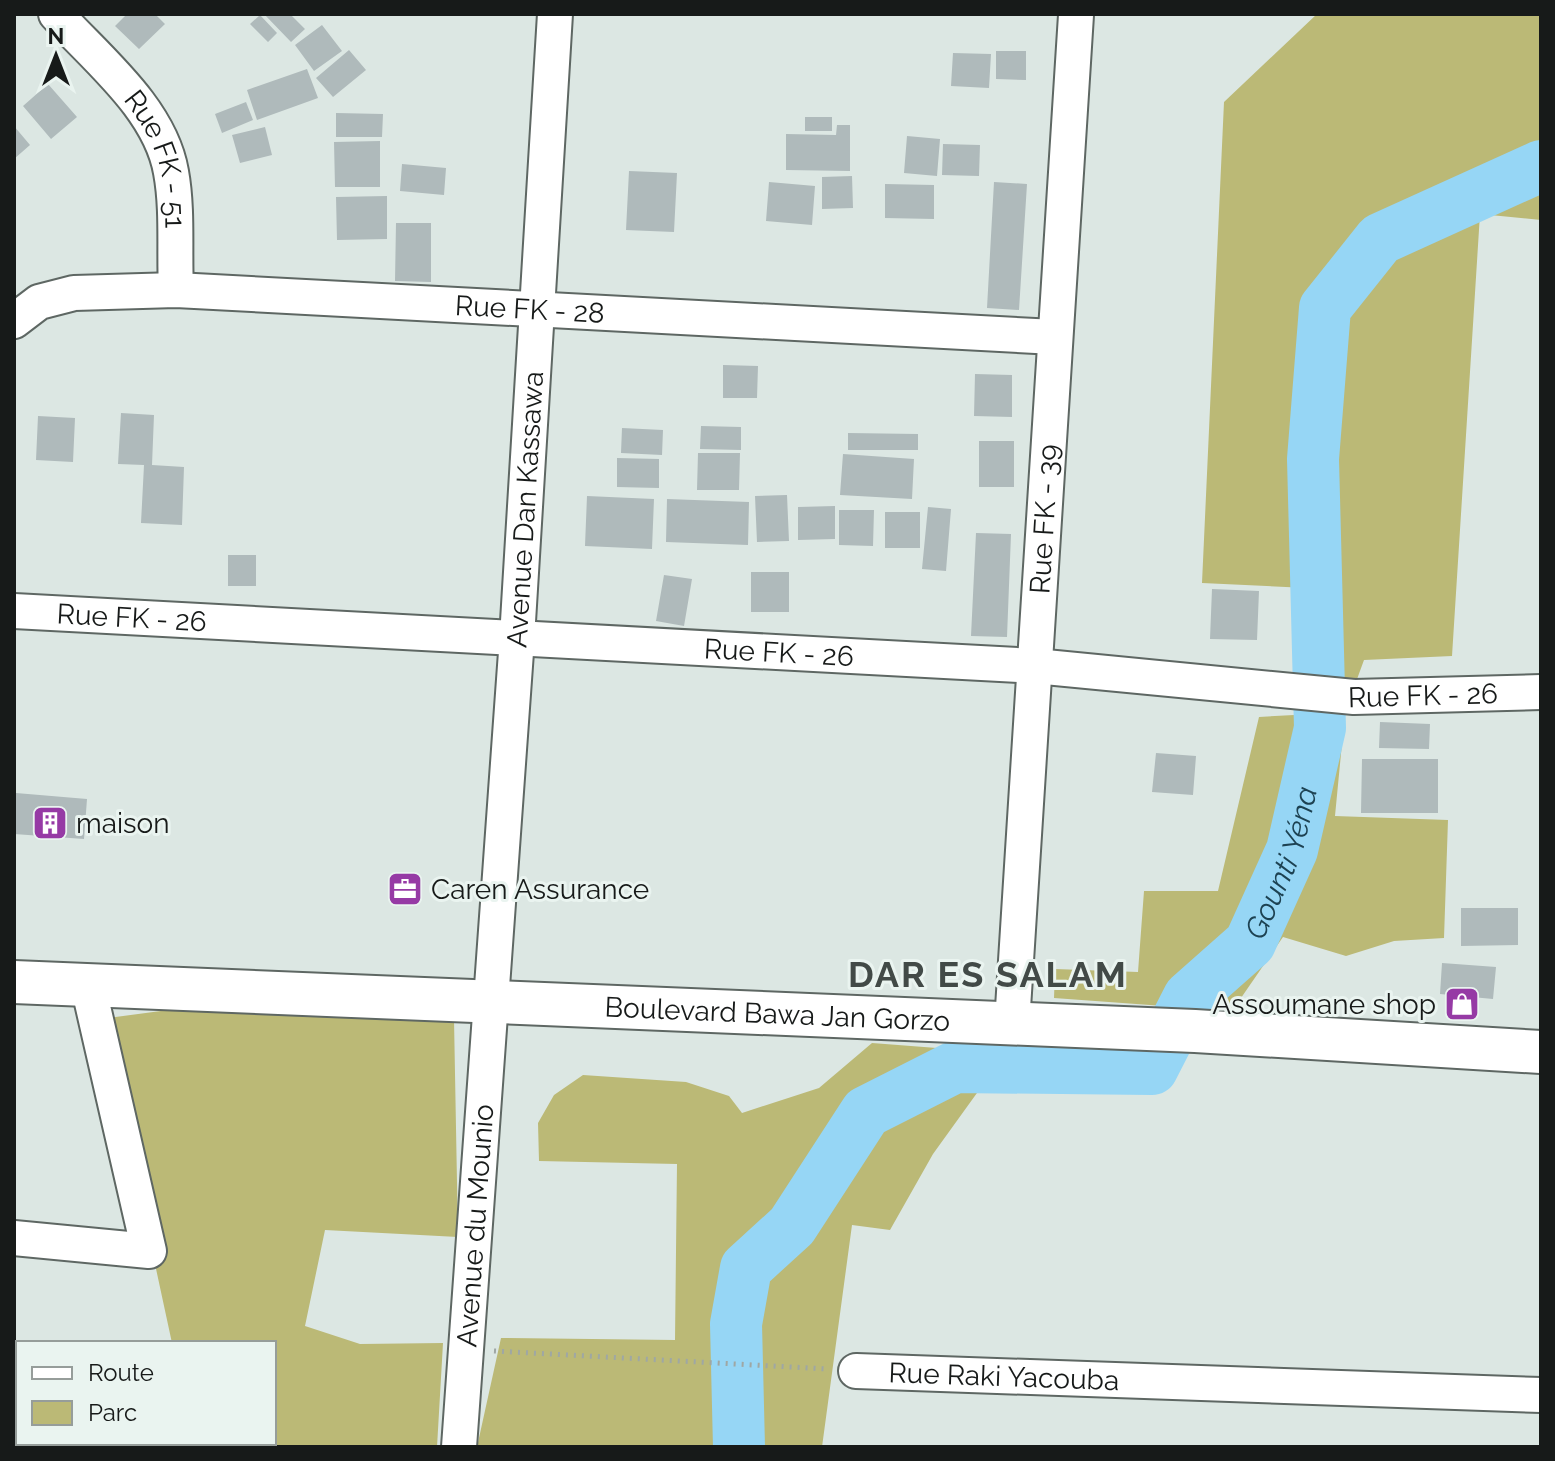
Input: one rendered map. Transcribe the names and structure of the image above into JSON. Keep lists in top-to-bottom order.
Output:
{
  "streets": {
    "main road": ["Boulevard Bawa Jan Gorzo"],
    "street": [
      "Rue FK - 51",
      "Rue FK - 28",
      "Avenue Dan Kassawa",
      "Rue FK - 39",
      "Rue FK - 26",
      "Avenue du Mounio",
      "Rue Raki Yacouba"
    ]
  },
  "crossings": [
    ["Rue FK - 51", "Rue FK - 28"],
    ["Rue FK - 28", "Avenue Dan Kassawa"],
    ["Rue FK - 28", "Rue FK - 39"],
    ["Avenue Dan Kassawa", "Rue FK - 26"],
    ["Avenue Dan Kassawa", "Boulevard Bawa Jan Gorzo"],
    ["Avenue Dan Kassawa", "Avenue du Mounio"],
    ["Rue FK - 39", "Rue FK - 26"],
    ["Rue FK - 39", "Boulevard Bawa Jan Gorzo"],
    ["Boulevard Bawa Jan Gorzo", "Avenue du Mounio"],
    ["Avenue du Mounio", "Rue Raki Yacouba"]
  ],
  "districts": ["DAR ES SALAM"],
  "water": ["Gounti Yéna"],
  "places": {
    "building": ["maison"],
    "office": ["Caren Assurance"],
    "shop": ["Assoumane shop"]
  },
  "legend": ["Route", "Parc"],
  "north": "top"
}
